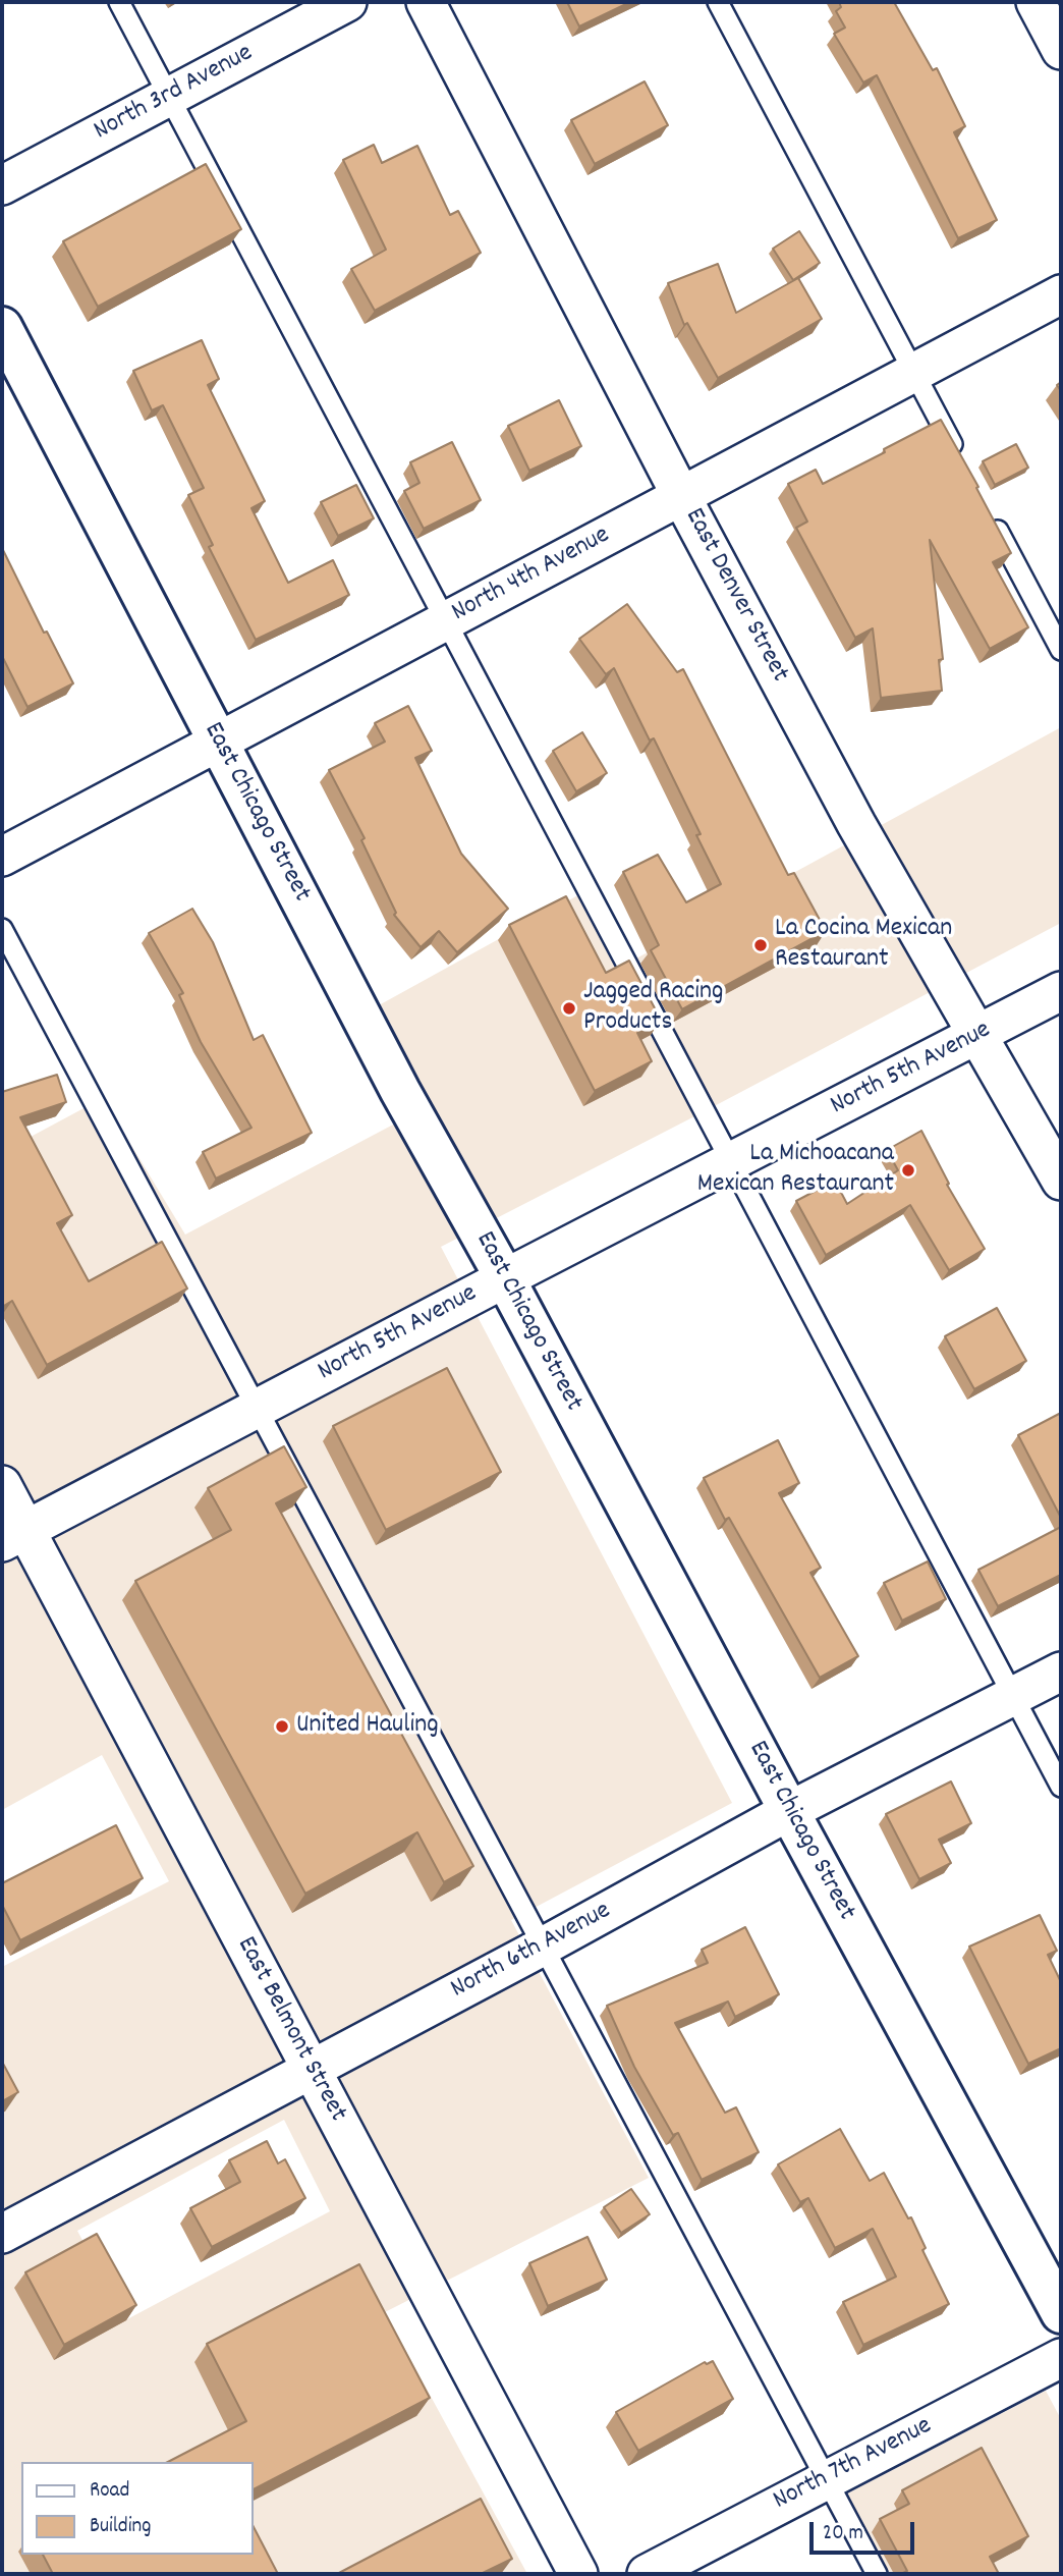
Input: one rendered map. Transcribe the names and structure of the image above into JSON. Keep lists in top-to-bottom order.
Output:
{
  "streets": {
    "street": [
      "North 3rd Avenue",
      "North 4th Avenue",
      "East Denver Street",
      "East Chicago Street",
      "North 5th Avenue",
      "North 6th Avenue",
      "East Belmont Street",
      "North 7th Avenue"
    ]
  },
  "crossings": [
    ["North 4th Avenue", "East Denver Street"],
    ["North 4th Avenue", "East Chicago Street"],
    ["East Denver Street", "North 5th Avenue"],
    ["East Chicago Street", "North 5th Avenue"],
    ["East Chicago Street", "North 6th Avenue"],
    ["North 5th Avenue", "East Belmont Street"],
    ["North 6th Avenue", "East Belmont Street"]
  ],
  "places": [
    "La Cocina Mexican Restaurant",
    "Jagged Racing Products",
    "La Michoacana Mexican Restaurant",
    "United Hauling"
  ],
  "legend": ["Road", "Building"],
  "scale_bar": "20 m"
}
